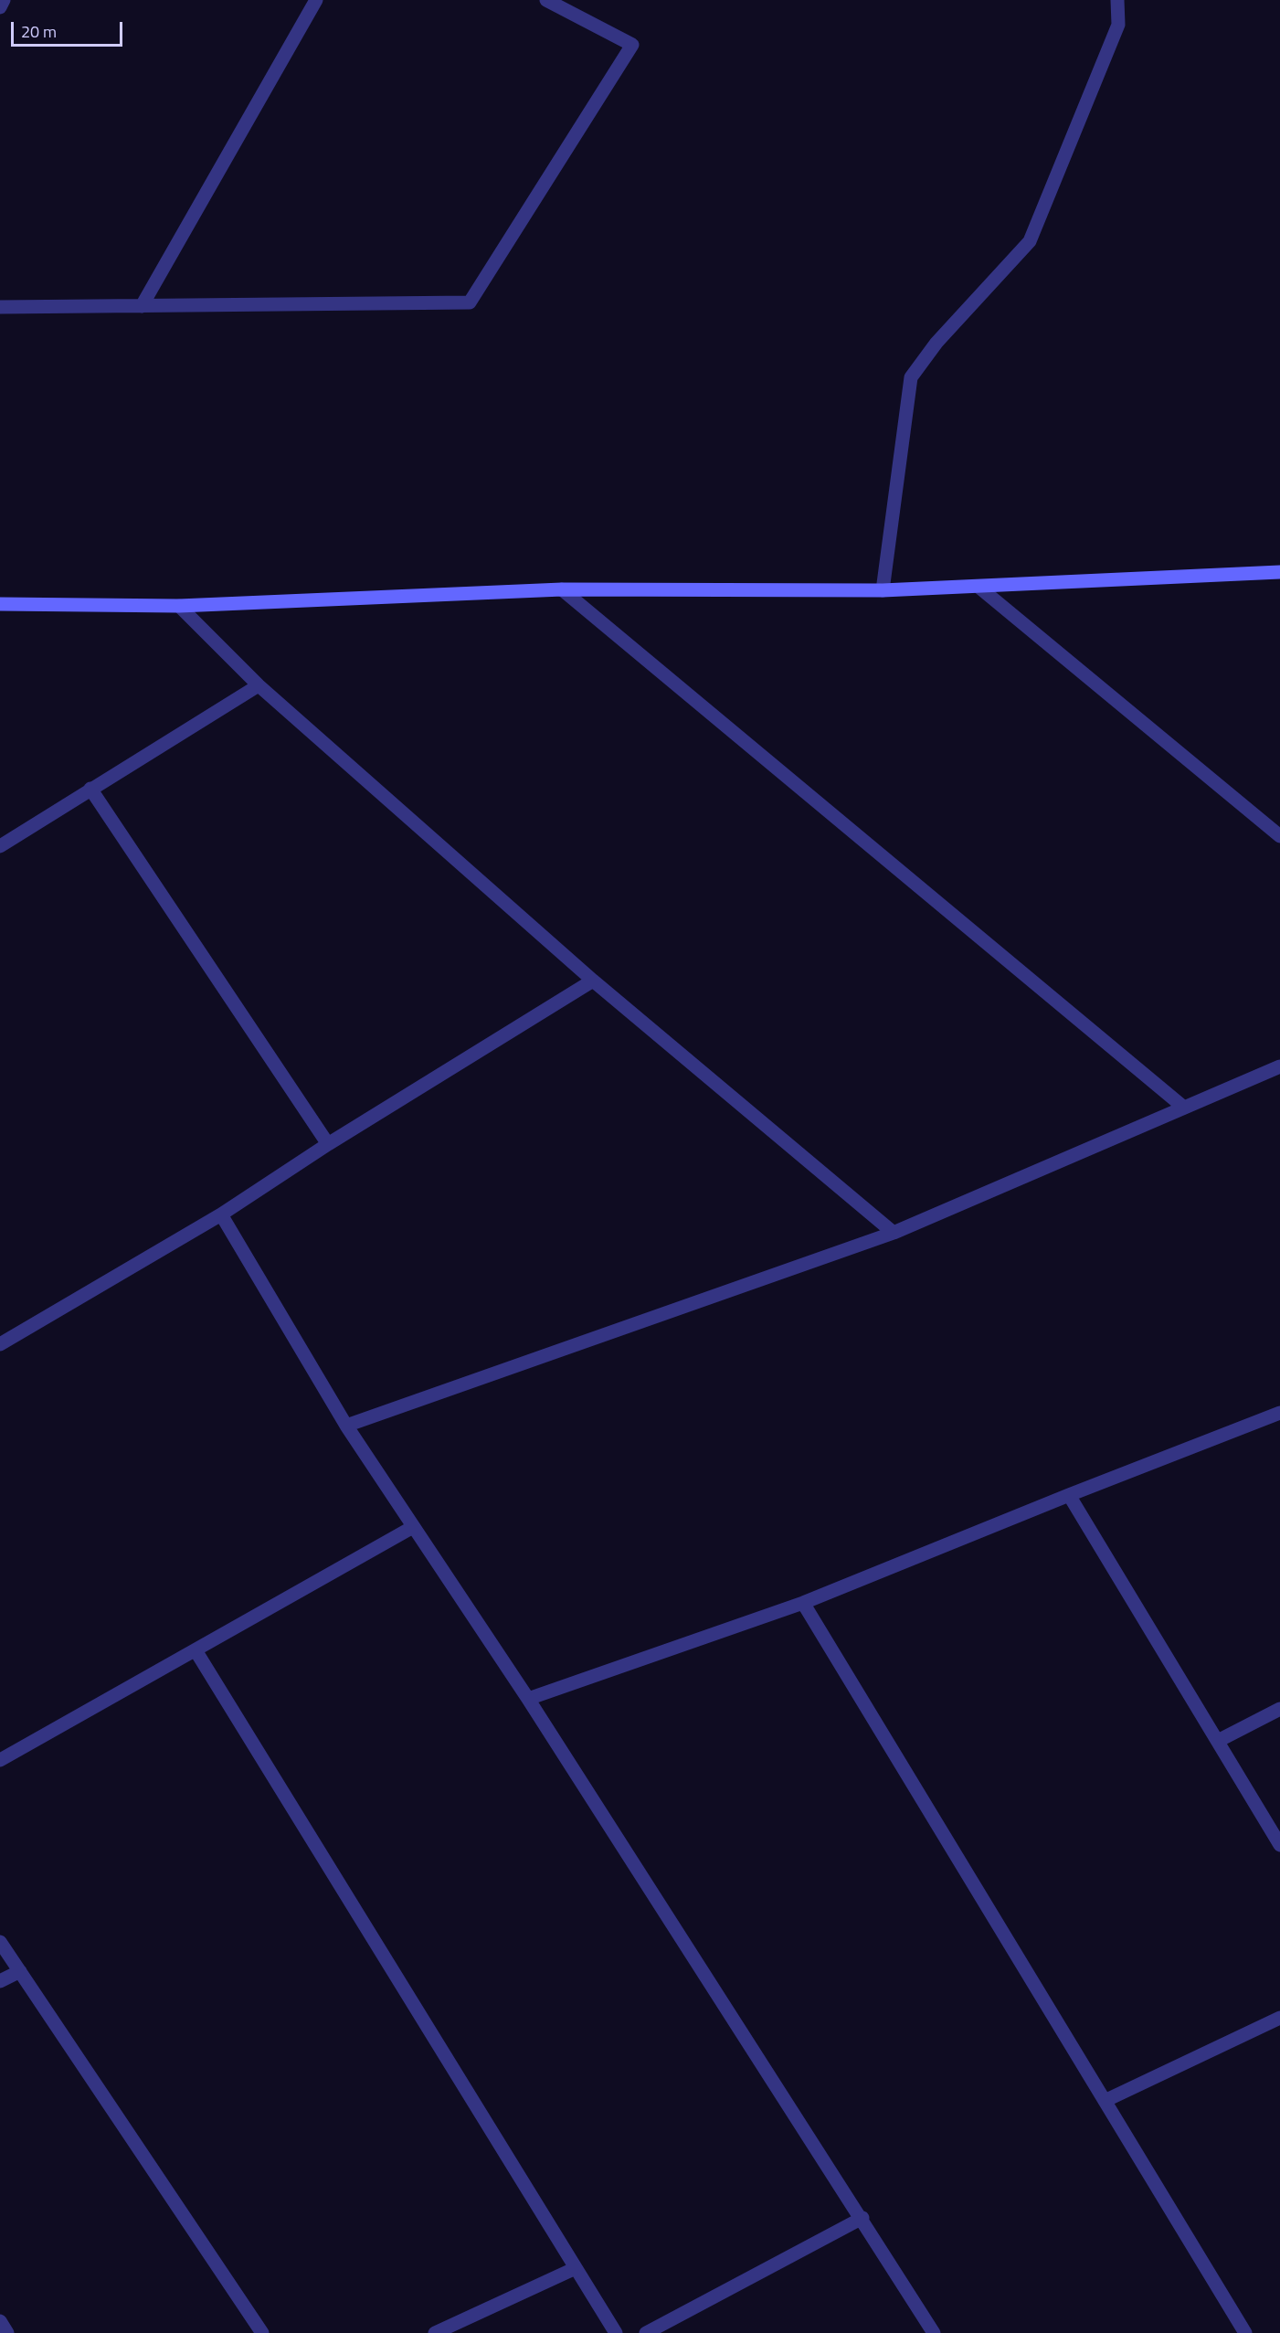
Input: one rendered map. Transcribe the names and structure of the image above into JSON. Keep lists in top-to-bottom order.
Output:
{
  "scale_bar": "20 m"
}
